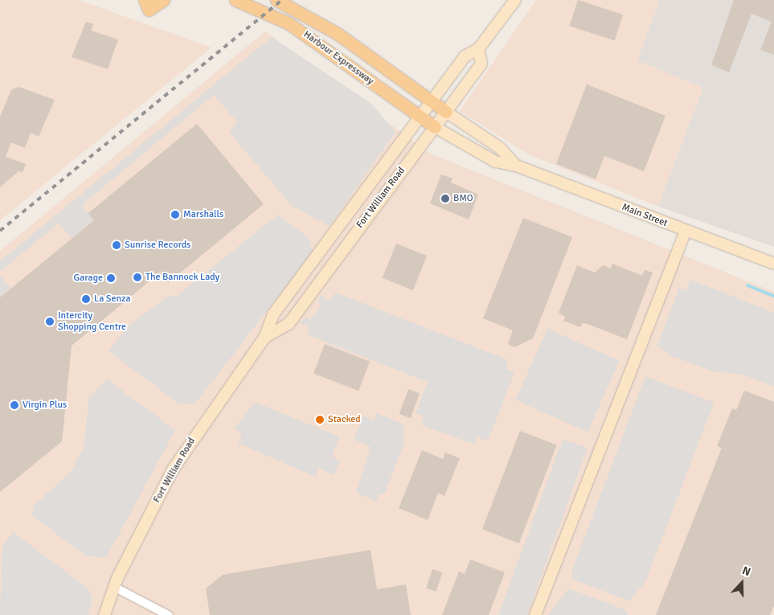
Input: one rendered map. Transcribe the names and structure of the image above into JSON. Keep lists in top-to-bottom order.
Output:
{
  "streets": {
    "main road": ["Harbour Expressway", "Fort William Road", "Main Street"]
  },
  "crossings": [
    ["Harbour Expressway", "Fort William Road"],
    ["Harbour Expressway", "Main Street"],
    ["Fort William Road", "Main Street"]
  ],
  "places": [
    "BMO",
    "Marshalls",
    "Sunrise Records",
    "The Bannock Lady",
    "Garage",
    "La Senza",
    "Intercity Shopping Centre",
    "Virgin Plus",
    "Stacked"
  ],
  "north": "top"
}
